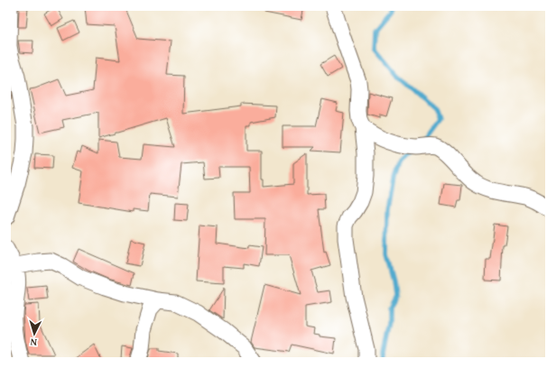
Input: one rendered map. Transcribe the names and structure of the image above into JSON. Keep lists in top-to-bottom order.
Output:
{
  "north": "bottom"
}
